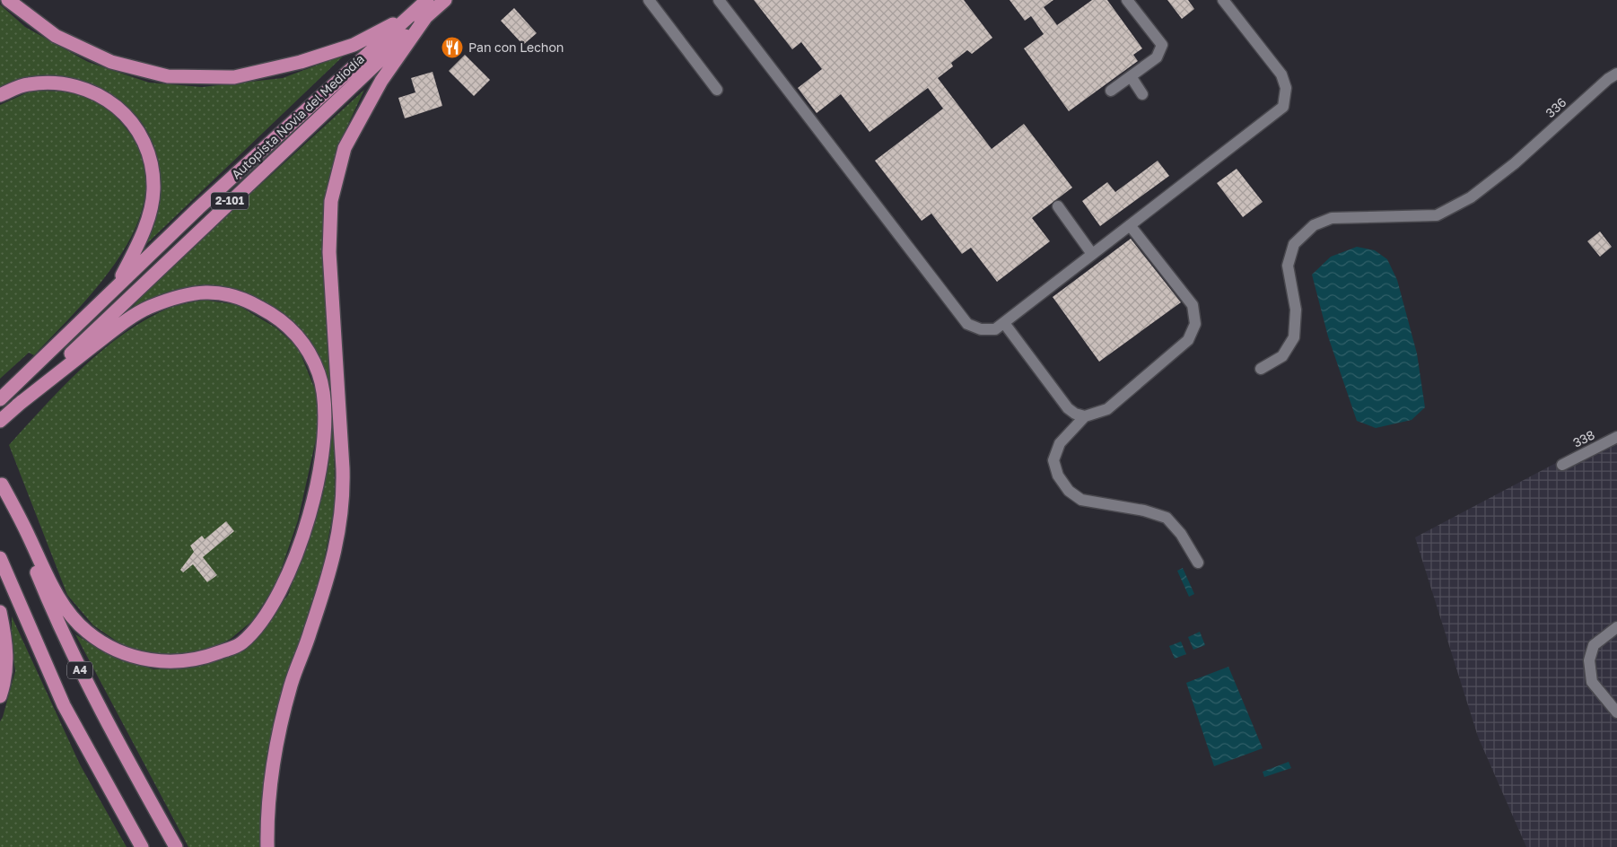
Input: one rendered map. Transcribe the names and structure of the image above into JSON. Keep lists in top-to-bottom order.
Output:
{
  "streets": {
    "highway": ["Autopista Novia del Mediodía", "2-101", "A4"],
    "street": ["336", "338"]
  },
  "crossings": [
    ["Autopista Novia del Mediodía", "2-101"]
  ],
  "places": {
    "restaurant": ["Pan con Lechon"]
  }
}
